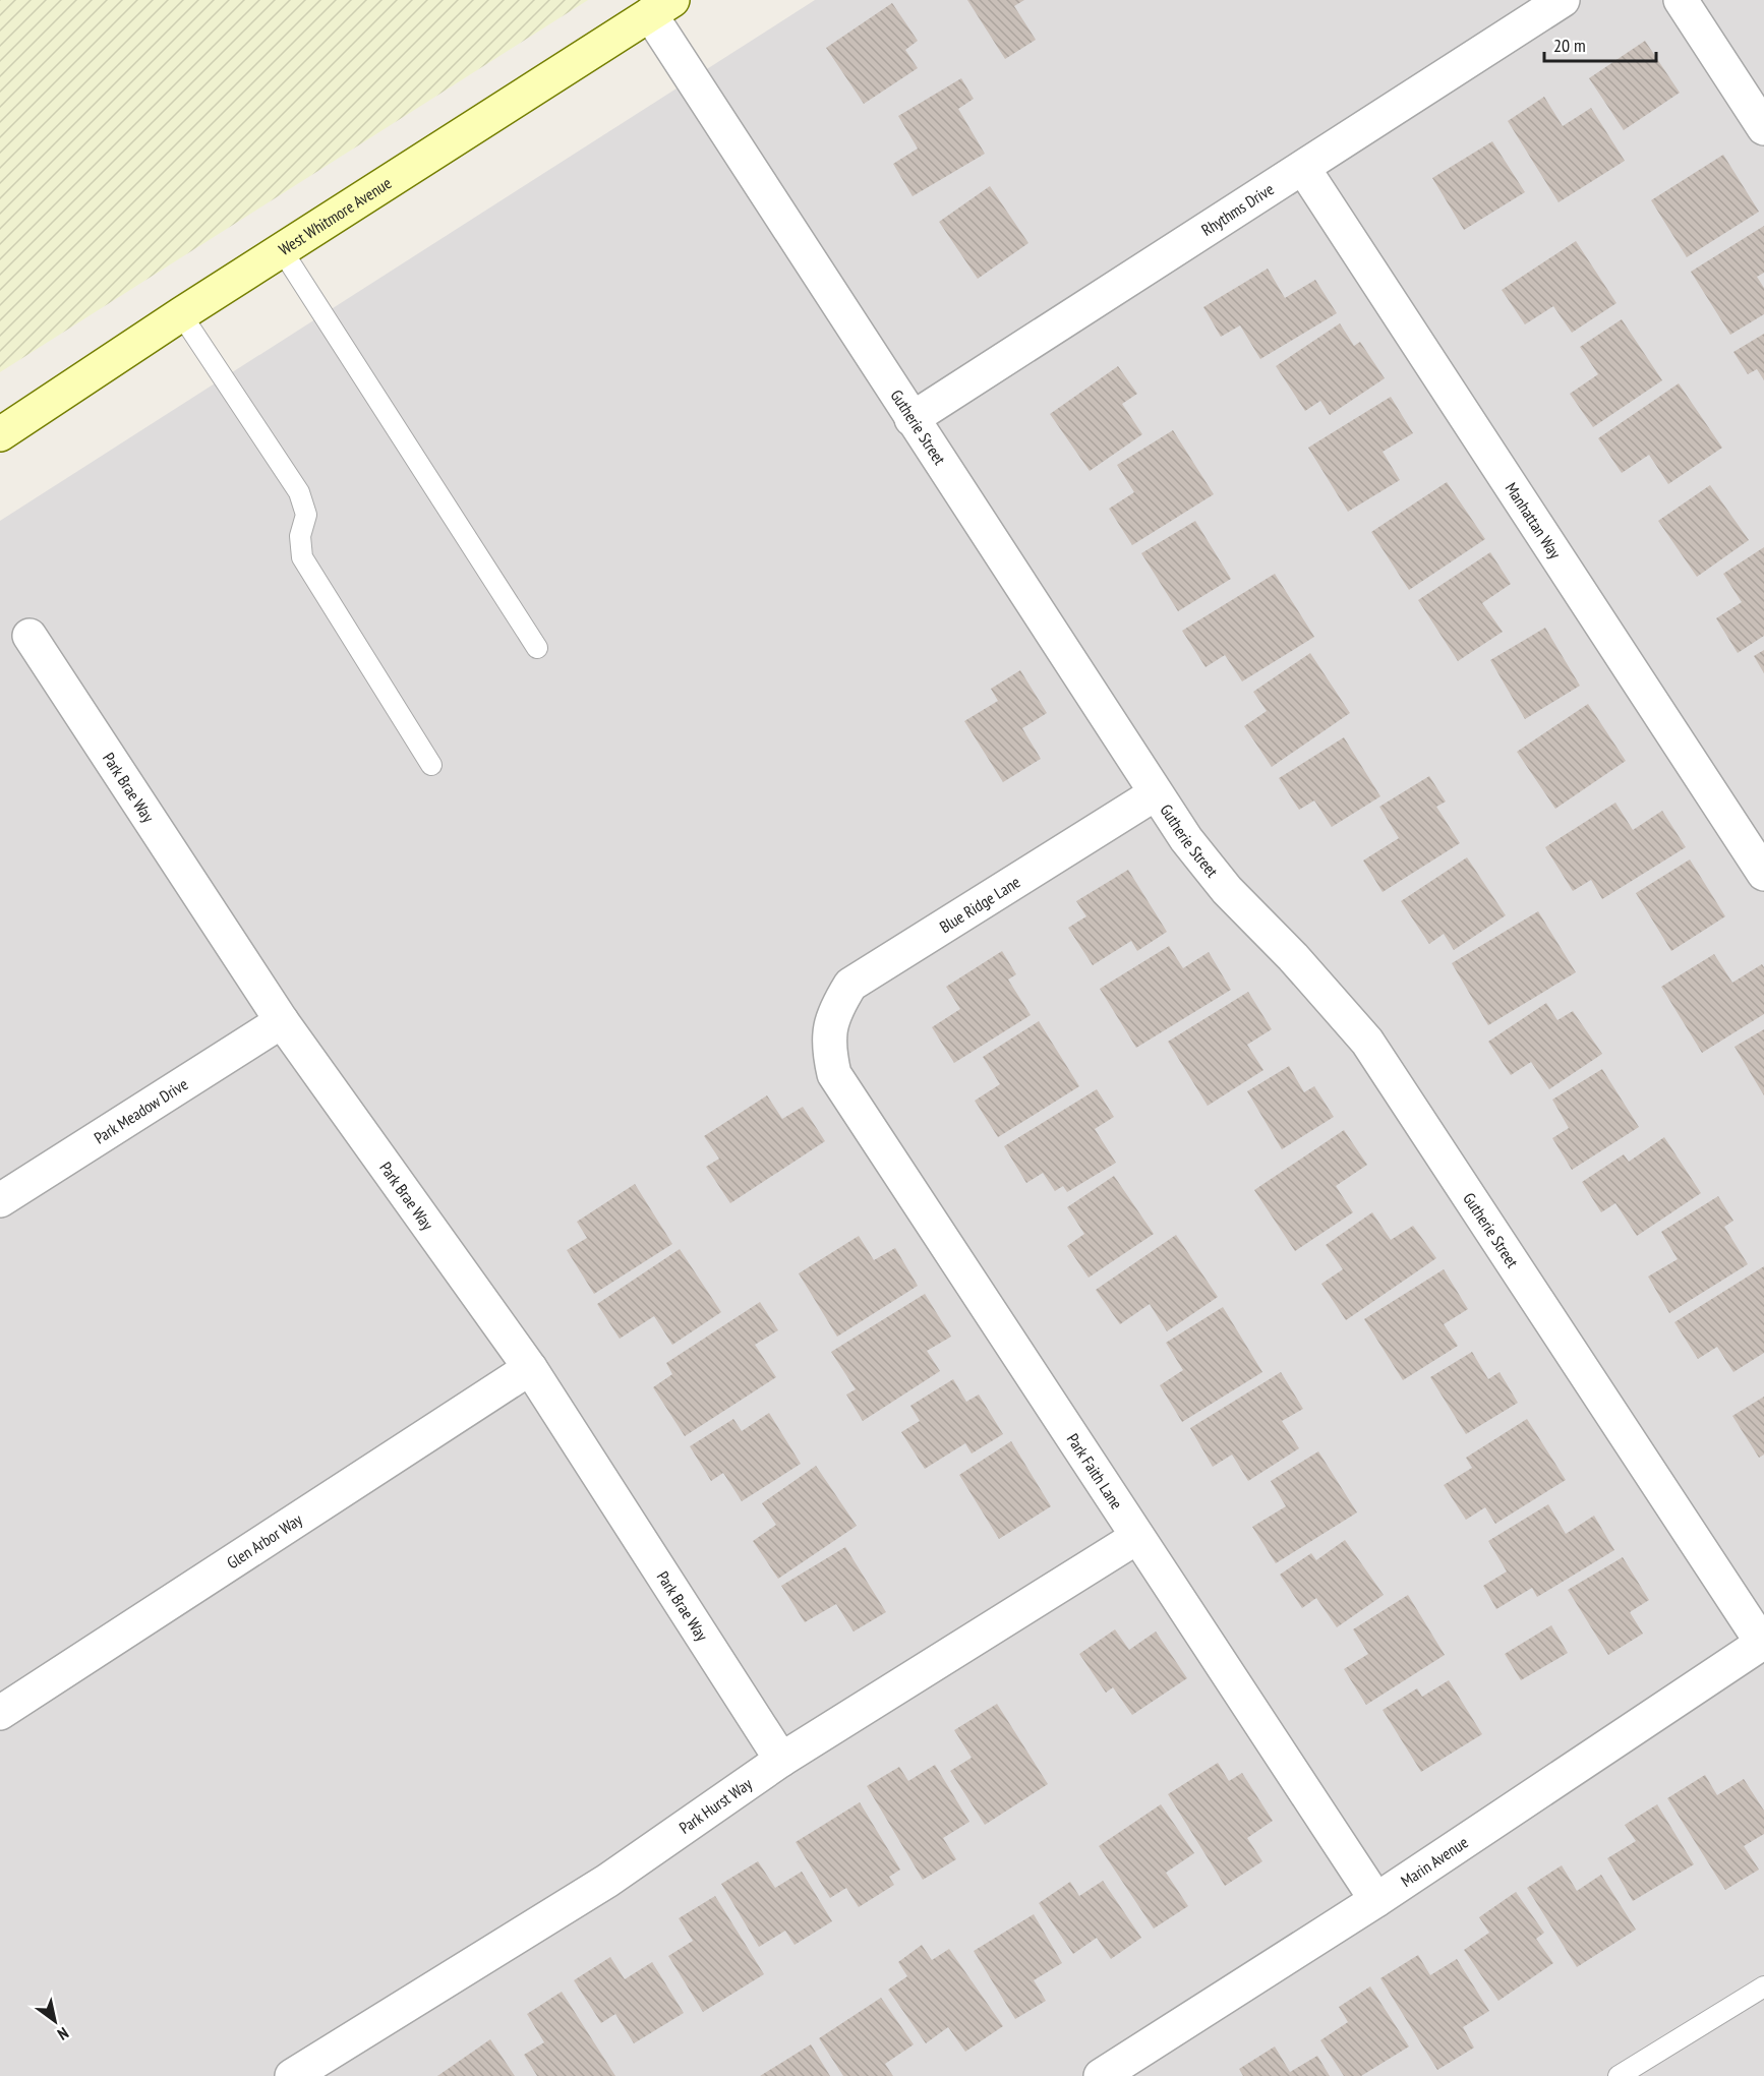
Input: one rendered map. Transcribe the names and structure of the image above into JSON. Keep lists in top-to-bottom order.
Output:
{
  "streets": {
    "main road": ["West Whitmore Avenue"],
    "street": [
      "Rhythms Drive",
      "Gutherie Street",
      "Manhattan Way",
      "Park Brae Way",
      "Blue Ridge Lane",
      "Park Meadow Drive",
      "Park Faith Lane",
      "Glen Arbor Way",
      "Park Hurst Way",
      "Marin Avenue"
    ]
  },
  "crossings": [
    ["Rhythms Drive", "Gutherie Street"],
    ["Rhythms Drive", "Manhattan Way"],
    ["West Whitmore Avenue", "Gutherie Street"],
    ["Gutherie Street", "Blue Ridge Lane"],
    ["Gutherie Street", "Marin Avenue"],
    ["Park Brae Way", "Park Meadow Drive"],
    ["Park Brae Way", "Glen Arbor Way"],
    ["Park Brae Way", "Park Hurst Way"],
    ["Blue Ridge Lane", "Park Faith Lane"],
    ["Park Faith Lane", "Park Hurst Way"],
    ["Park Faith Lane", "Marin Avenue"]
  ],
  "scale_bar": "20 m",
  "north": "bottom right"
}
